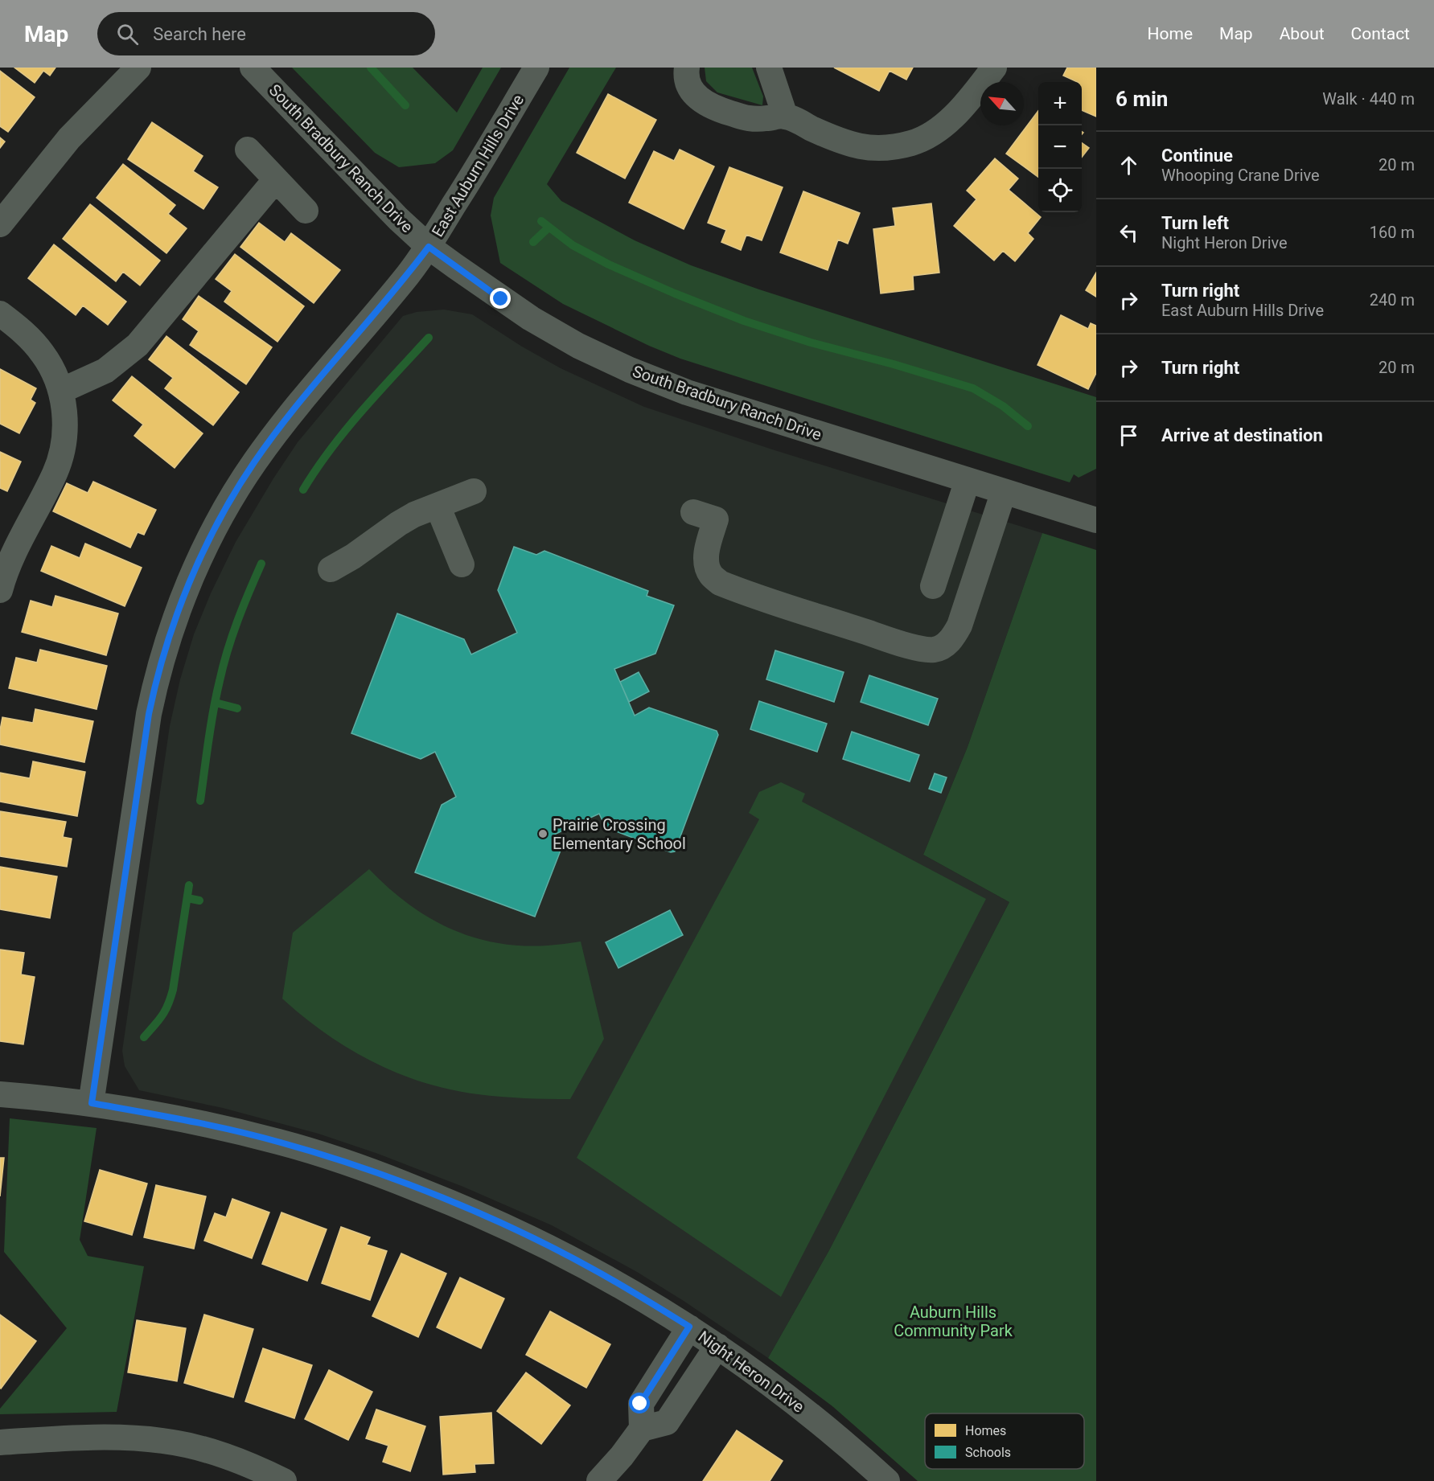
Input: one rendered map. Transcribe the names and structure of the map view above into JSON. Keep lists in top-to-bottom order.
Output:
{
  "streets": {
    "street": ["South Bradbury Ranch Drive", "East Auburn Hills Drive", "Night Heron Drive"]
  },
  "crossings": [
    ["South Bradbury Ranch Drive", "East Auburn Hills Drive"],
    ["East Auburn Hills Drive", "Night Heron Drive"]
  ],
  "parks": ["Auburn Hills Community Park"],
  "places": ["Prairie Crossing Elementary School"],
  "legend": ["Homes", "Schools"],
  "north": "top left",
  "page": {
    "header": "Map",
    "search": "Search here",
    "nav": [
      "Home",
      "Map",
      "About",
      "Contact"
    ],
    "heading": ["6 min", "Walk · 440 m"],
    "map_buttons": ["+", "−"],
    "list": [
      ["Continue", "Whooping Crane Drive", "20 m"],
      ["Turn left", "Night Heron Drive", "160 m"],
      ["Turn right", "East Auburn Hills Drive", "240 m"],
      ["Turn right", "20 m"],
      "Arrive at destination"
    ]
  }
}
